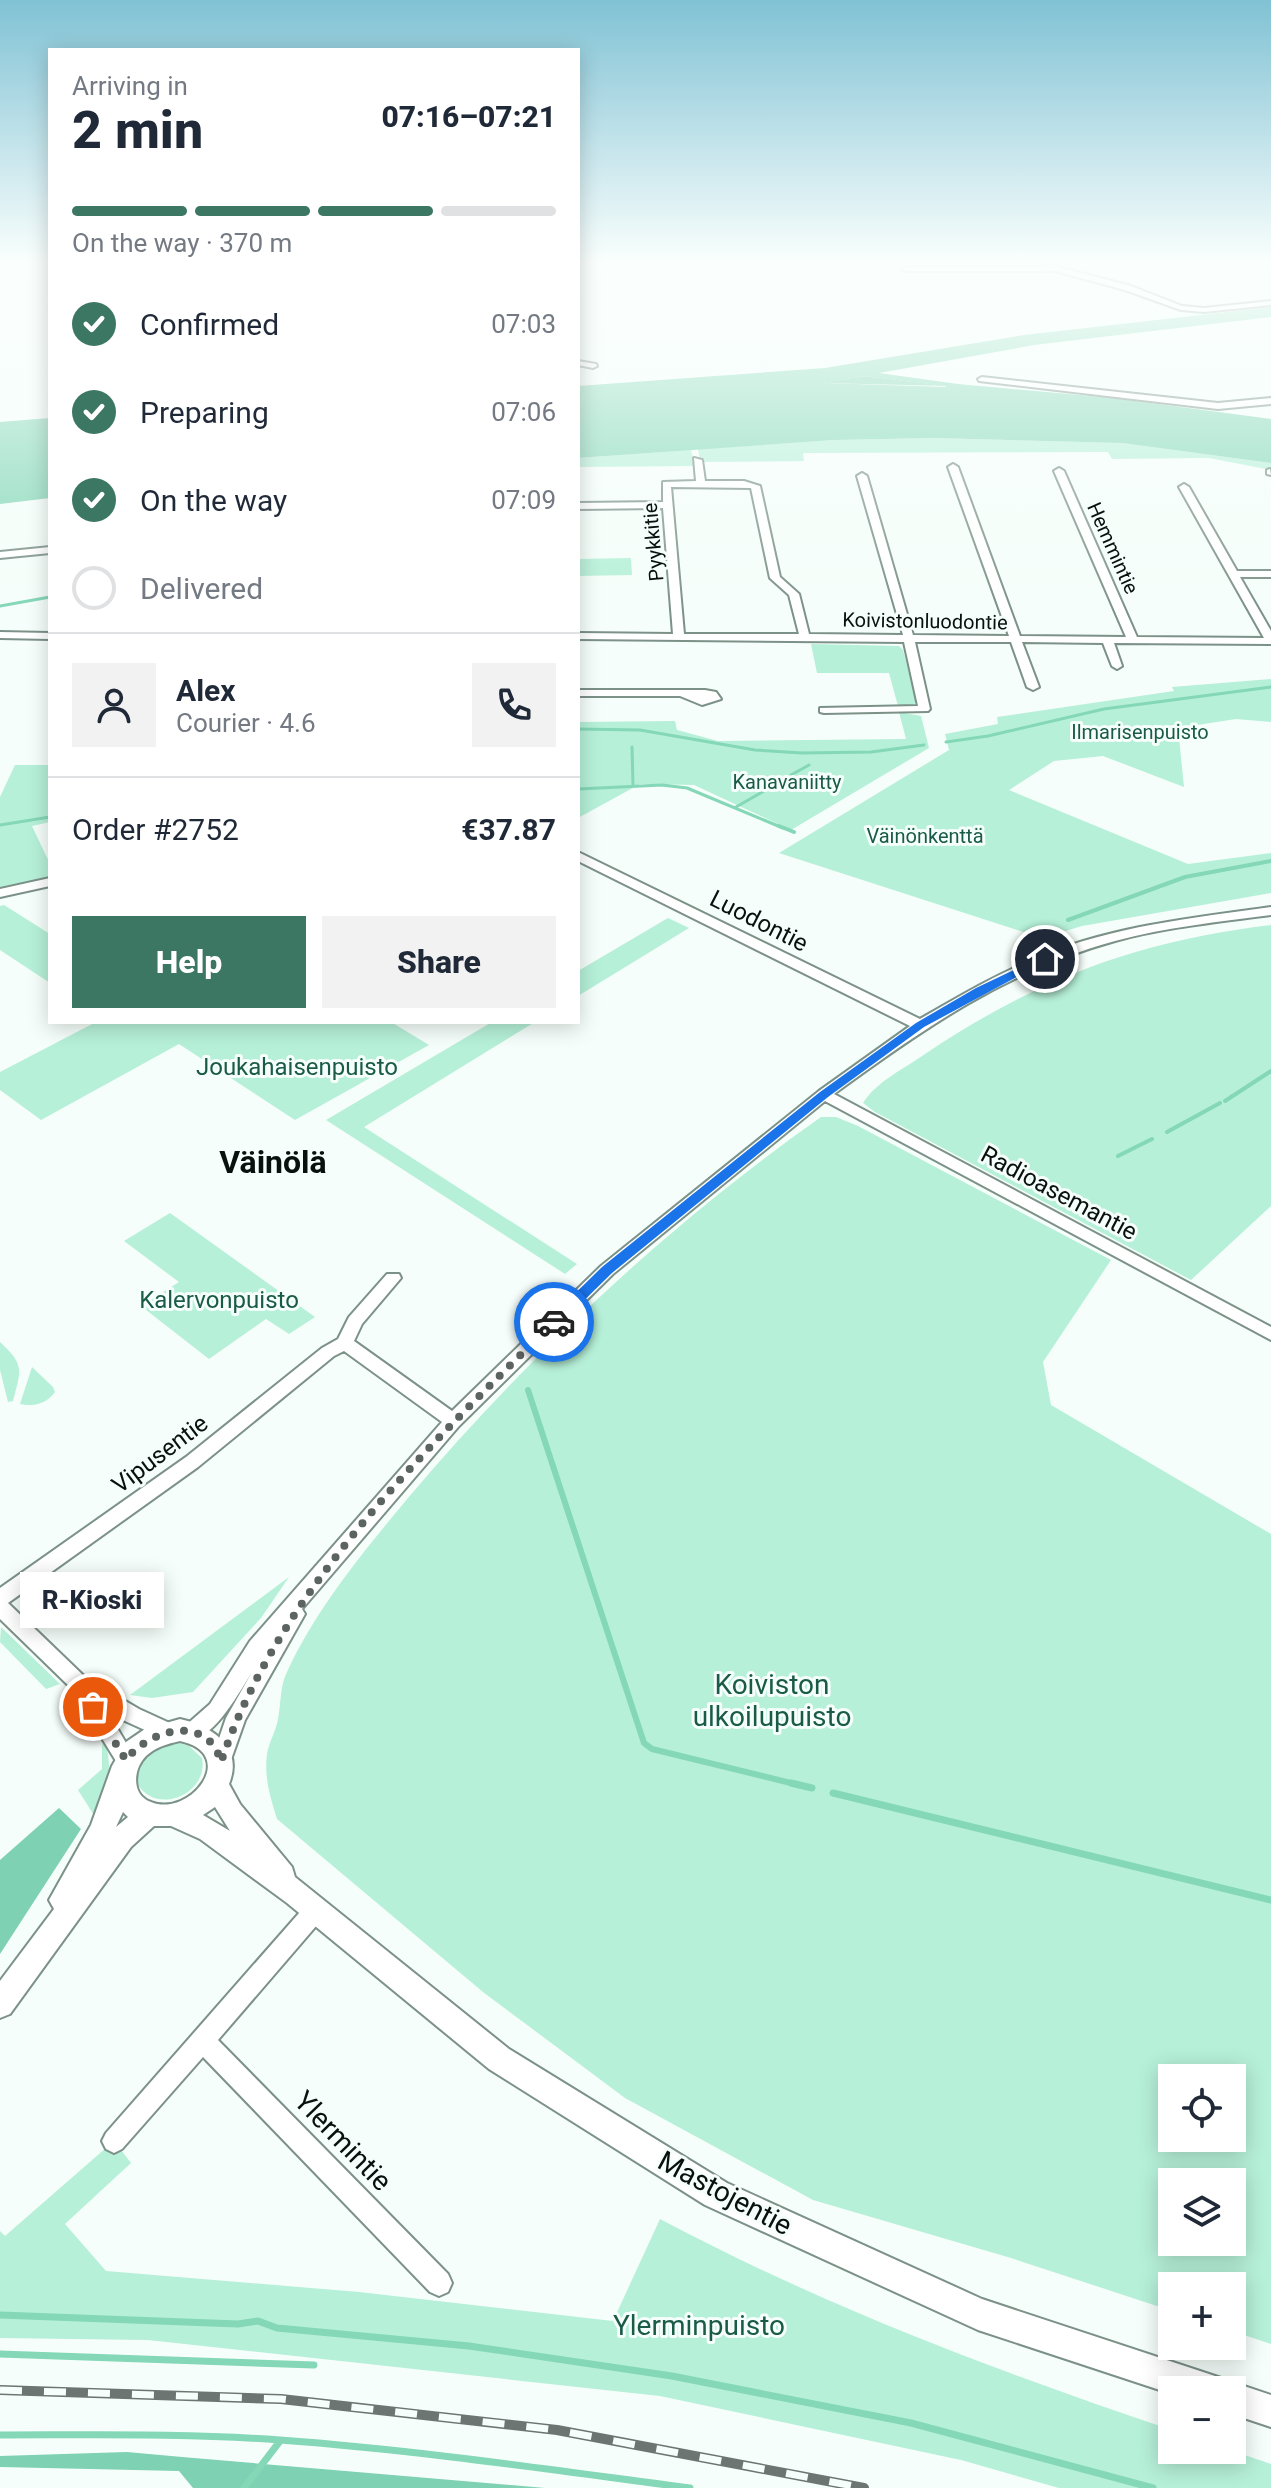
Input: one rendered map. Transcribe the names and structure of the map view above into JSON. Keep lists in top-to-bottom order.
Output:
{
  "streets": {
    "main road": ["Mastojentie"],
    "street": [
      "Pyykkitie",
      "Hemmintie",
      "Koivistonluodontie",
      "Luodontie",
      "Radioasemantie",
      "Vipusentie",
      "Ylermintie"
    ]
  },
  "crossings": [
    ["Pyykkitie", "Koivistonluodontie"],
    ["Hemmintie", "Koivistonluodontie"]
  ],
  "districts": ["Väinölä"],
  "parks": [
    "Ilmarisenpuisto",
    "Kanavaniitty",
    "Väinönkenttä",
    "Joukahaisenpuisto",
    "Kalervonpuisto",
    "Koiviston ulkoilupuisto",
    "Ylerminpuisto"
  ],
  "places": ["R-Kioski"],
  "page": {
    "heading": ["2 min", "Arriving in", "07:16–07:21"],
    "panel": [
      "Alex",
      "Courier · 4.6",
      "Order #2752",
      "€37.87"
    ],
    "bar": "On the way · 370 m",
    "list": [
      ["Confirmed", "07:03"],
      ["Preparing", "07:06"],
      ["On the way", "07:09"],
      "Delivered"
    ],
    "buttons": ["Help", "Share"],
    "bubble": "R-Kioski",
    "map_buttons": ["+", "−"]
  }
}
